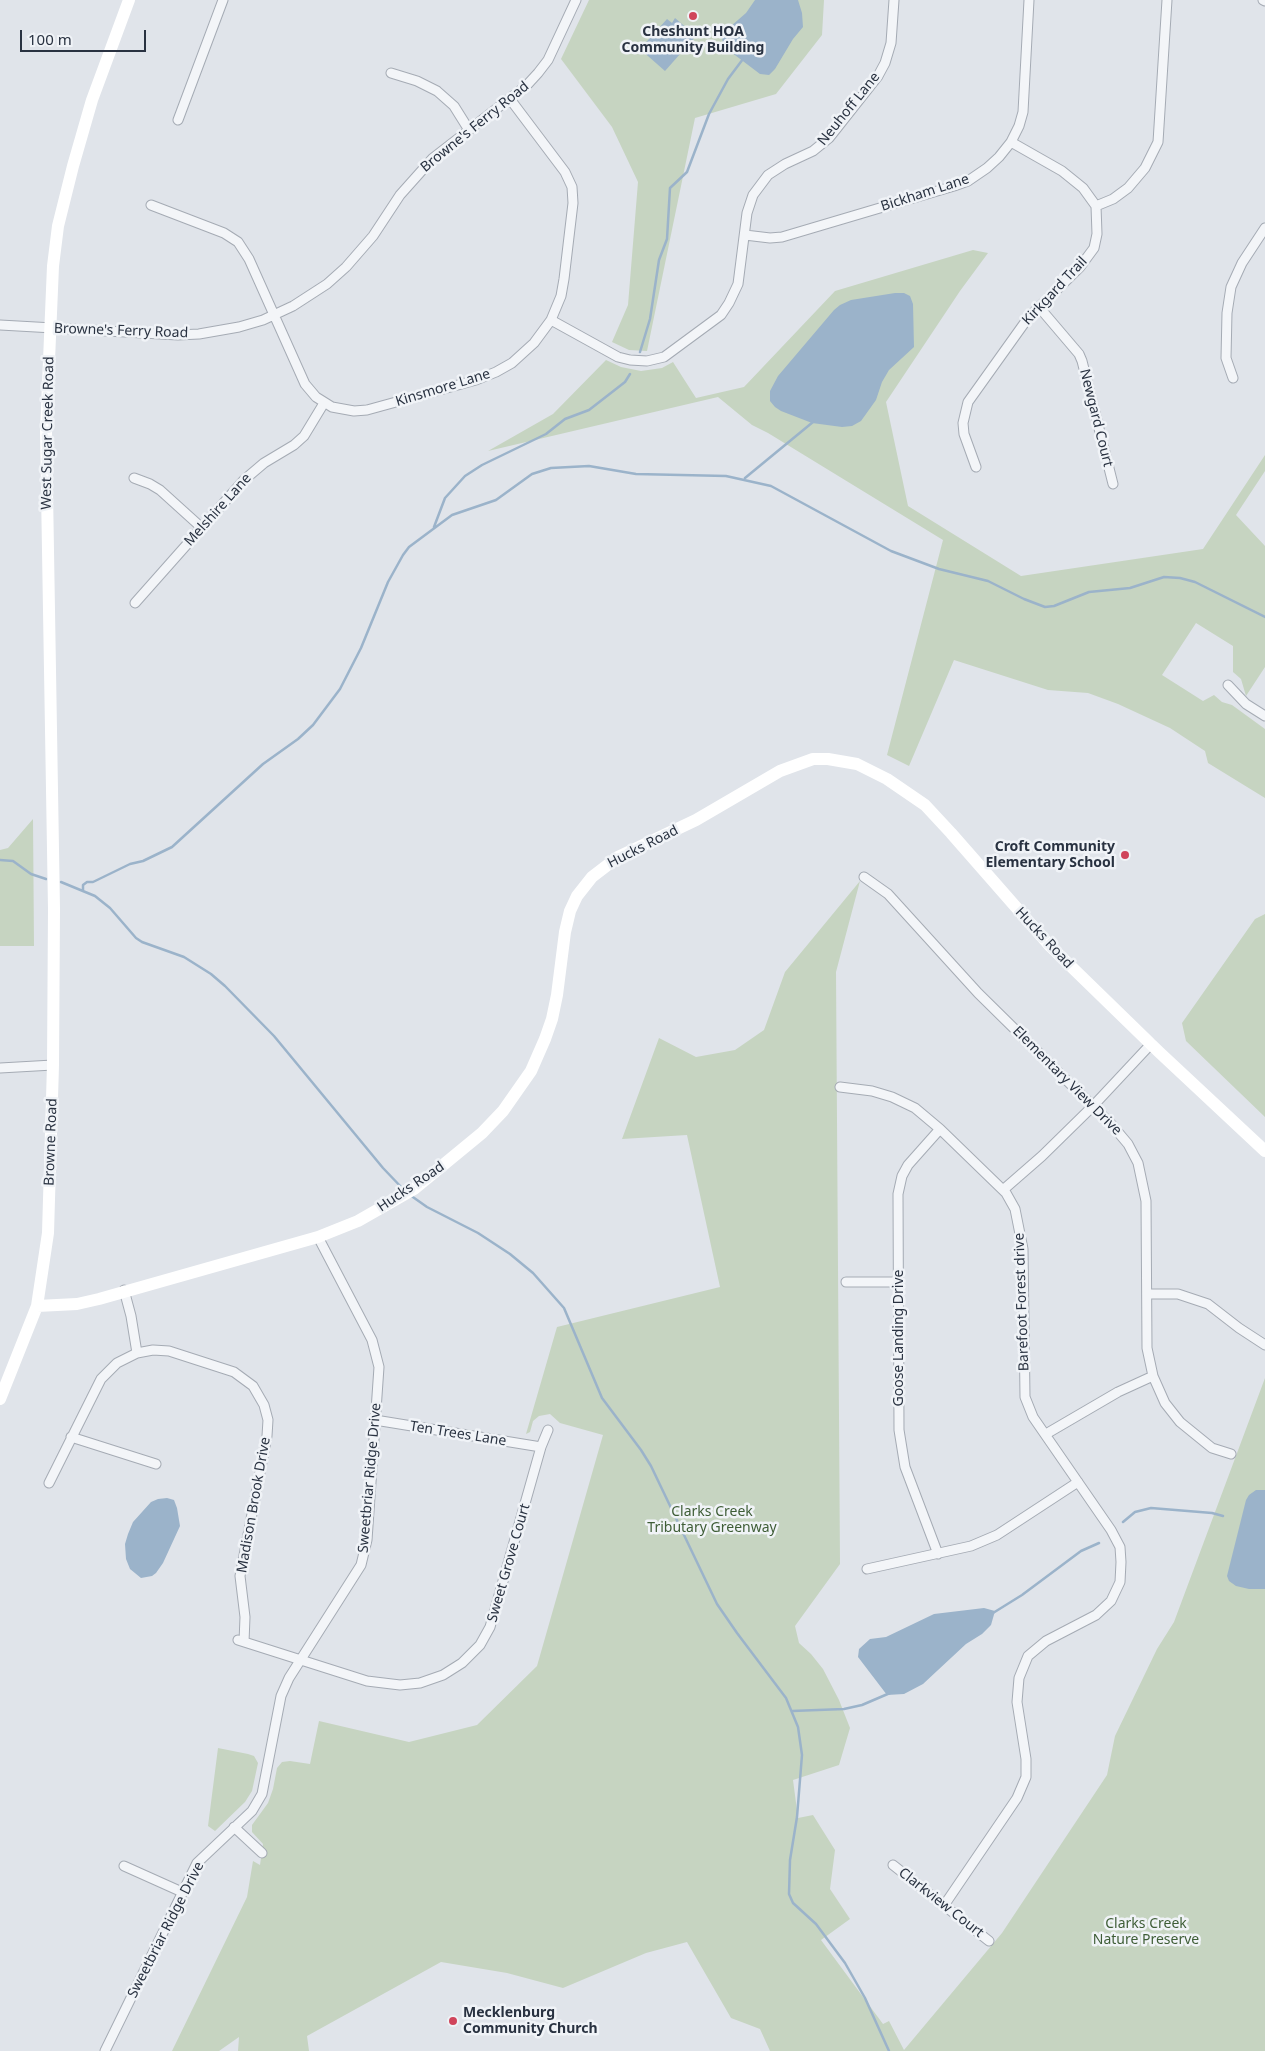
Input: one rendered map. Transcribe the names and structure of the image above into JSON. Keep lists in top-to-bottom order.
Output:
{
  "streets": {
    "main road": ["West Sugar Creek Road", "Hucks Road", "Browne Road"],
    "street": [
      "Neuhoff Lane",
      "Browne's Ferry Road",
      "Bickham Lane",
      "Kirkgard Trail",
      "Kinsmore Lane",
      "Newgard Court",
      "Melshire Lane",
      "Elementary View Drive",
      "Barefoot Forest drive",
      "Goose Landing Drive",
      "Ten Trees Lane",
      "Sweetbriar Ridge Drive",
      "Madison Brook Drive",
      "Sweet Grove Court",
      "Clarkview Court"
    ]
  },
  "crossings": [
    ["Neuhoff Lane", "Bickham Lane"],
    ["Neuhoff Lane", "Kinsmore Lane"],
    ["Browne's Ferry Road", "Kinsmore Lane"],
    ["Browne's Ferry Road", "West Sugar Creek Road"],
    ["Kirkgard Trail", "Newgard Court"],
    ["Kinsmore Lane", "Melshire Lane"],
    ["West Sugar Creek Road", "Browne Road"],
    ["Hucks Road", "Browne Road"],
    ["Hucks Road", "Sweetbriar Ridge Drive"],
    ["Barefoot Forest drive", "Goose Landing Drive"],
    ["Ten Trees Lane", "Sweetbriar Ridge Drive"],
    ["Ten Trees Lane", "Sweet Grove Court"],
    ["Sweetbriar Ridge Drive", "Sweet Grove Court"],
    ["Madison Brook Drive", "Sweet Grove Court"]
  ],
  "parks": ["Clarks Creek Tributary Greenway", "Clarks Creek Nature Preserve"],
  "places": ["Cheshunt HOA Community Building", "Croft Community Elementary School", "Mecklenburg Community Church"],
  "scale_bar": "100 m"
}
